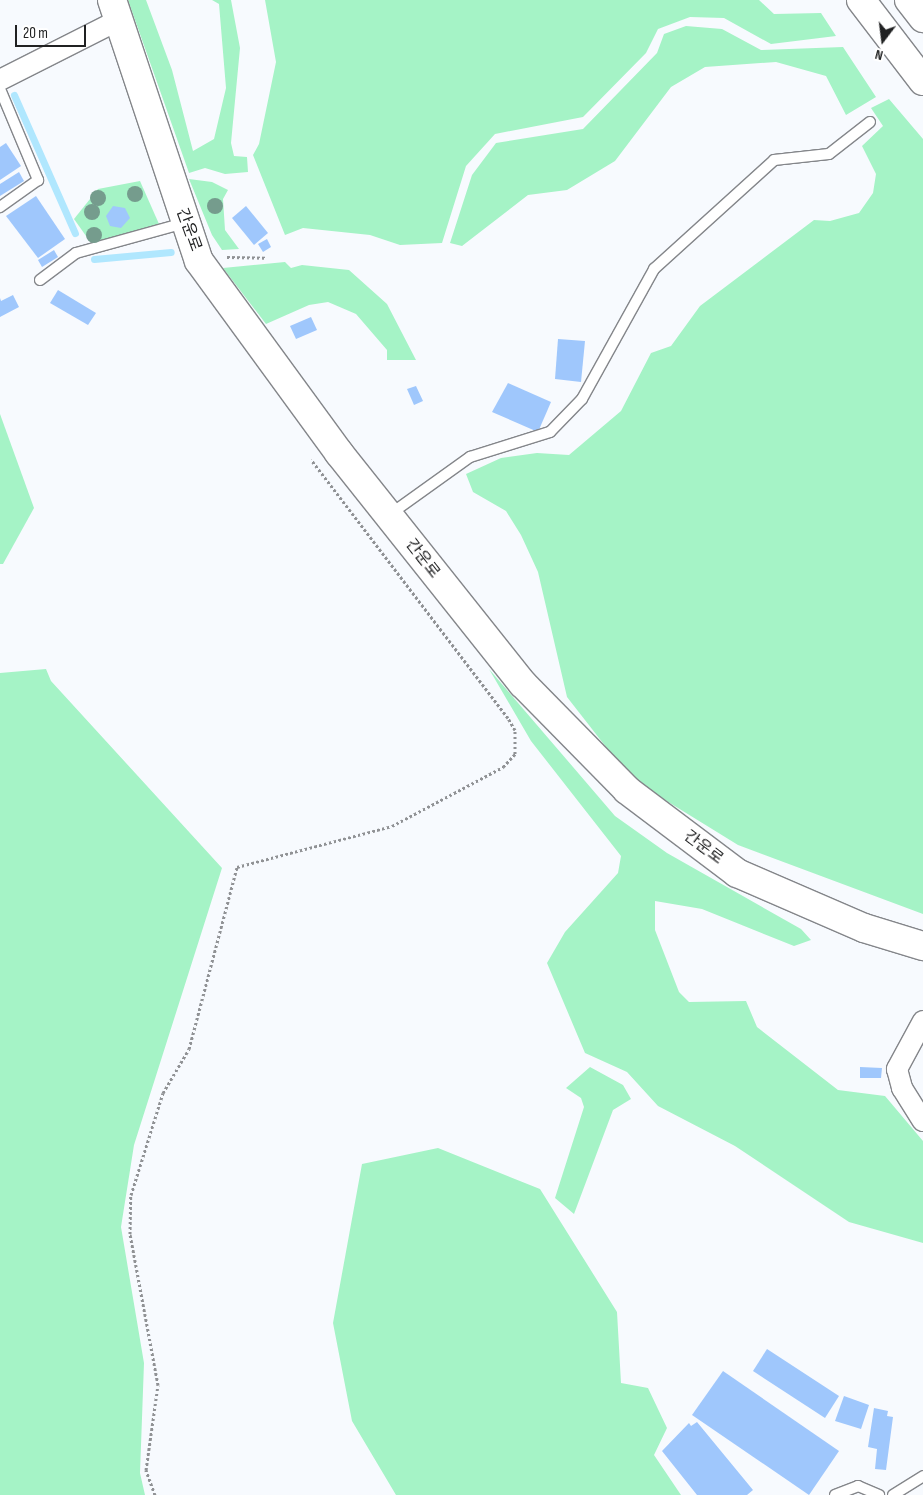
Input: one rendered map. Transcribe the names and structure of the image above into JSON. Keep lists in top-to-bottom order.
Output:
{
  "streets": {
    "main road": ["간운로"]
  },
  "scale_bar": "20 m",
  "north": "bottom"
}
